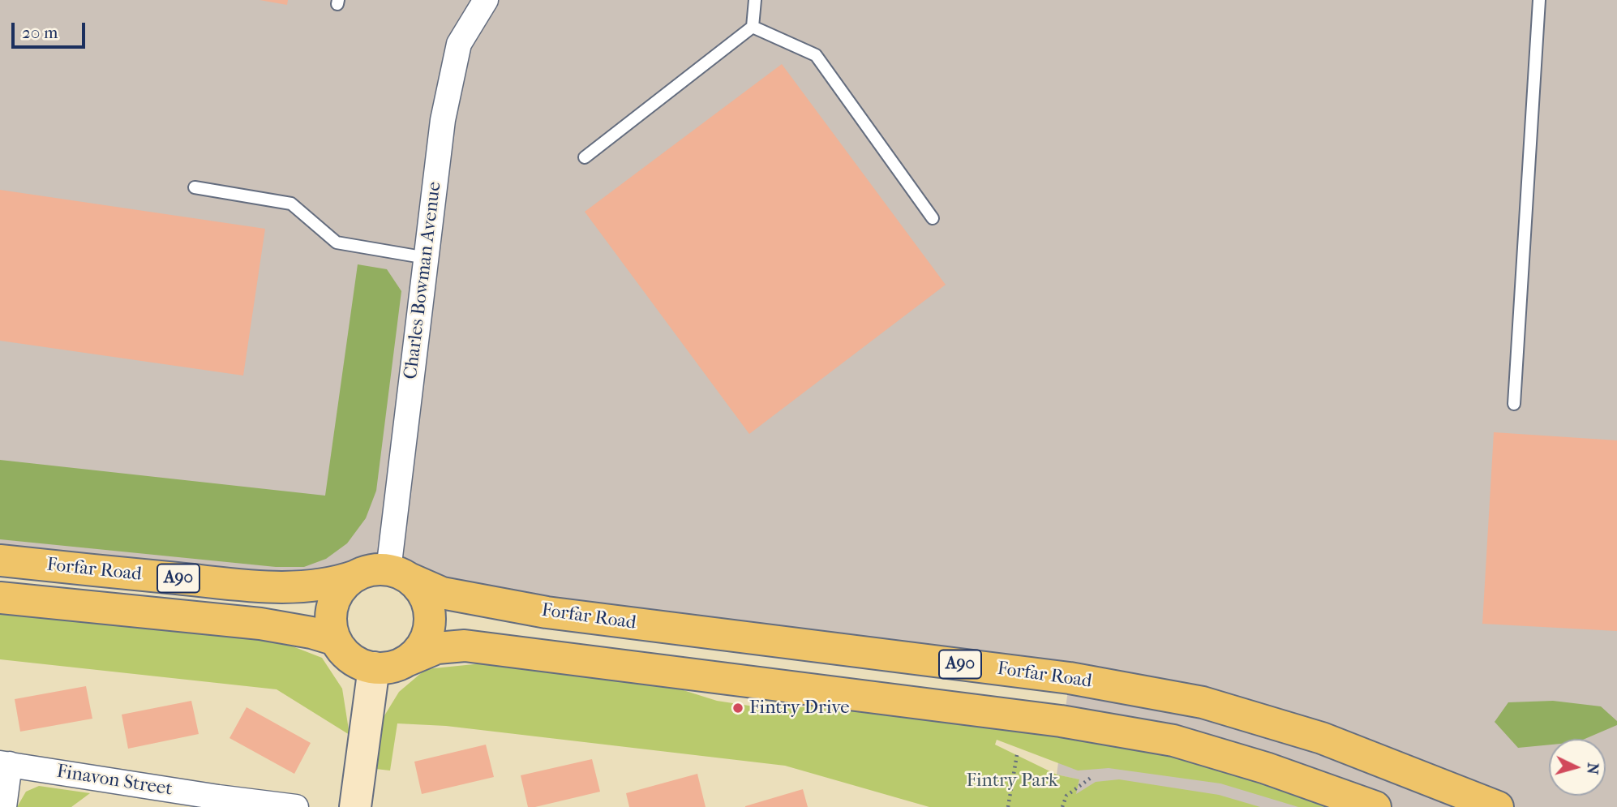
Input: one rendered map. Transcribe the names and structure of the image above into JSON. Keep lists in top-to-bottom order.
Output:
{
  "streets": {
    "highway": ["Forfar Road", "A90"],
    "street": ["Charles Bowman Avenue", "Finavon Street"]
  },
  "crossings": [
    ["Charles Bowman Avenue", "Forfar Road"],
    ["Charles Bowman Avenue", "A90"],
    ["Forfar Road", "A90"]
  ],
  "parks": ["Fintry Park"],
  "places": ["Fintry Drive"],
  "scale_bar": "20 m",
  "north": "right"
}
